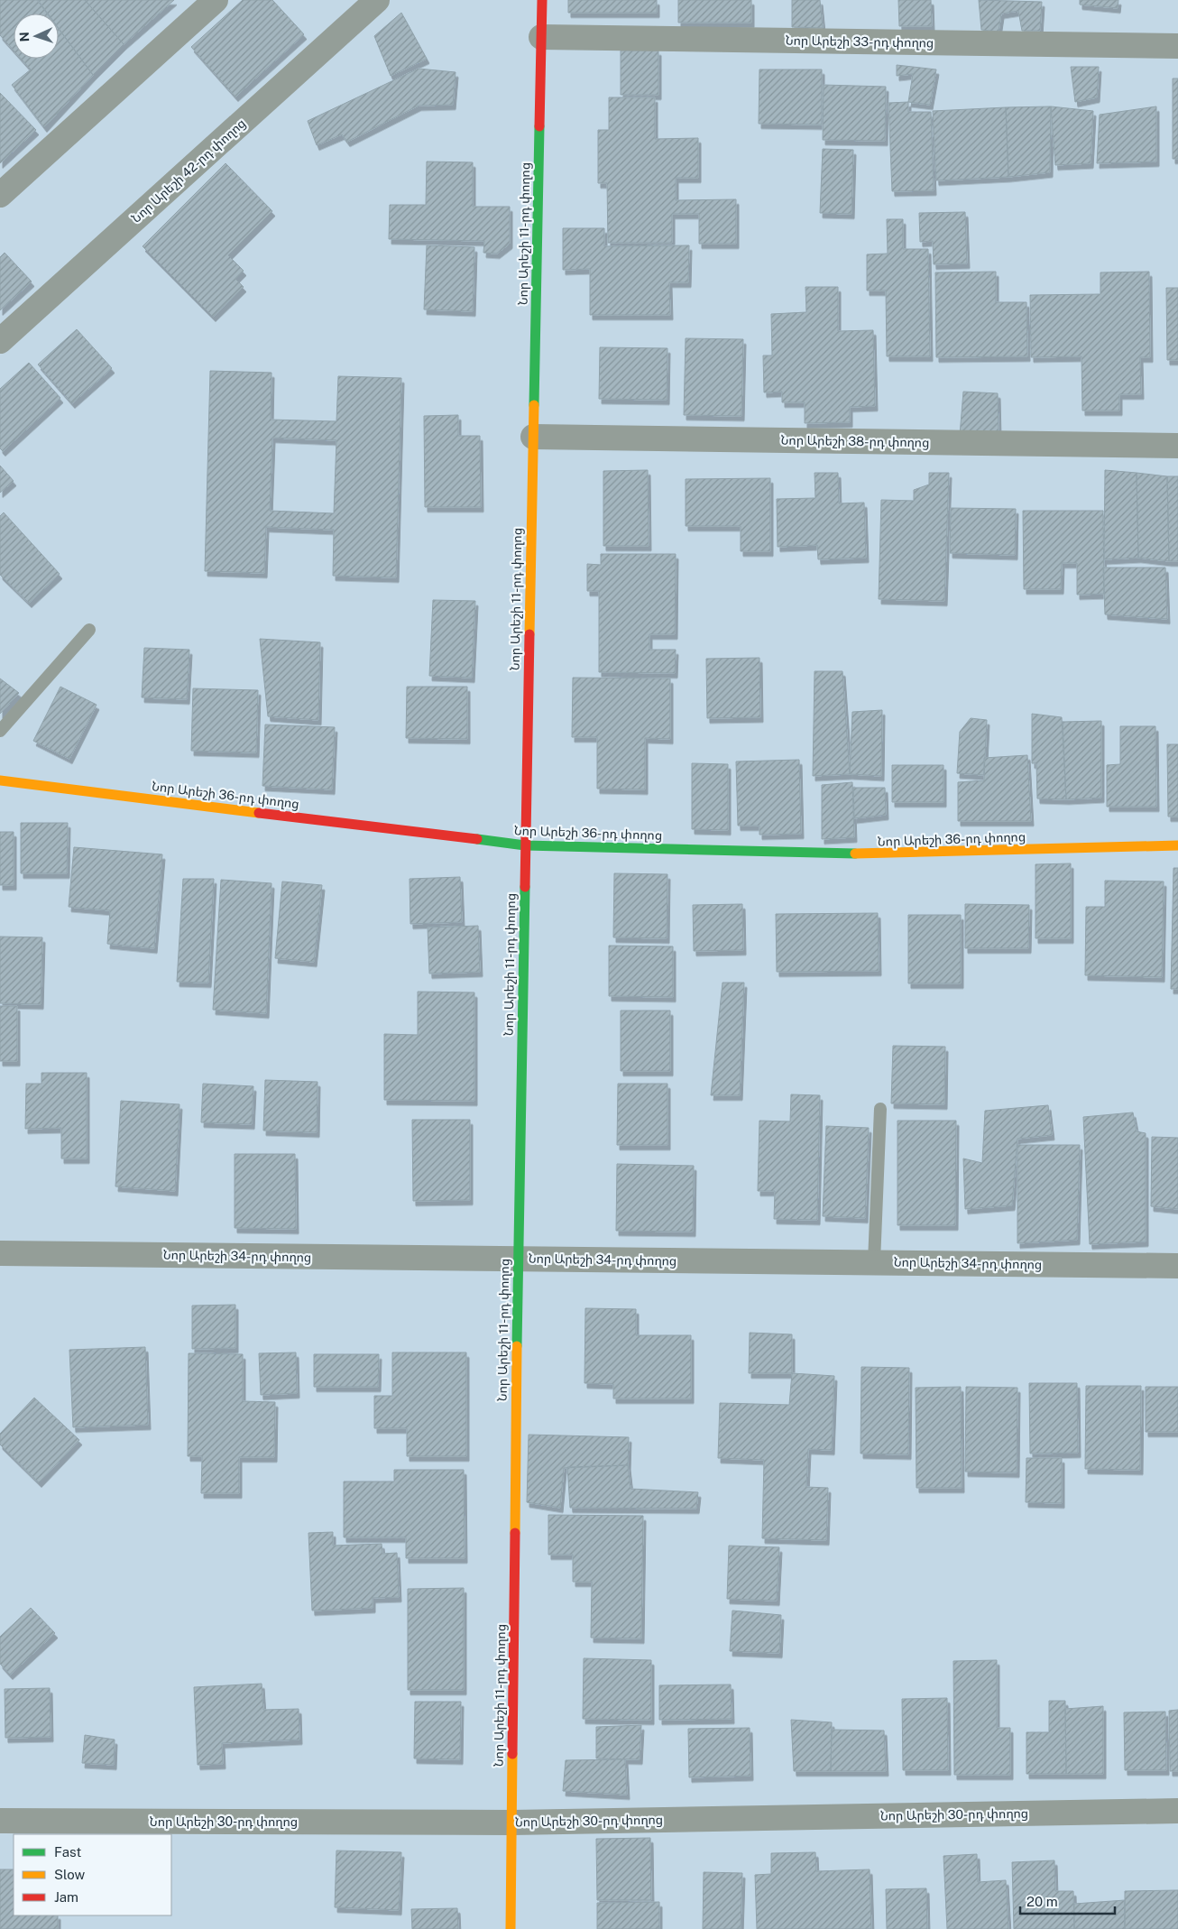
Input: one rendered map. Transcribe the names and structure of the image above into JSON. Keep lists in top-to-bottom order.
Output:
{
  "streets": {
    "street": [
      "Նոր Արեշի 33-րդ փողոց",
      "Նոր Արեշի 42-րդ փողոց",
      "Նոր Արեշի 11-րդ փողոց",
      "Նոր Արեշի 38-րդ փողոց",
      "Նոր Արեշի 36-րդ փողոց",
      "Նոր Արեշի 34-րդ փողոց",
      "Նոր Արեշի 30-րդ փողոց"
    ]
  },
  "crossings": [
    ["Նոր Արեշի 33-րդ փողոց", "Նոր Արեշի 11-րդ փողոց"],
    ["Նոր Արեշի 11-րդ փողոց", "Նոր Արեշի 38-րդ փողոց"],
    ["Նոր Արեշի 11-րդ փողոց", "Նոր Արեշի 36-րդ փողոց"],
    ["Նոր Արեշի 11-րդ փողոց", "Նոր Արեշի 34-րդ փողոց"],
    ["Նոր Արեշի 11-րդ փողոց", "Նոր Արեշի 30-րդ փողոց"]
  ],
  "legend": ["Fast", "Slow", "Jam"],
  "scale_bar": "20 m",
  "north": "left"
}
